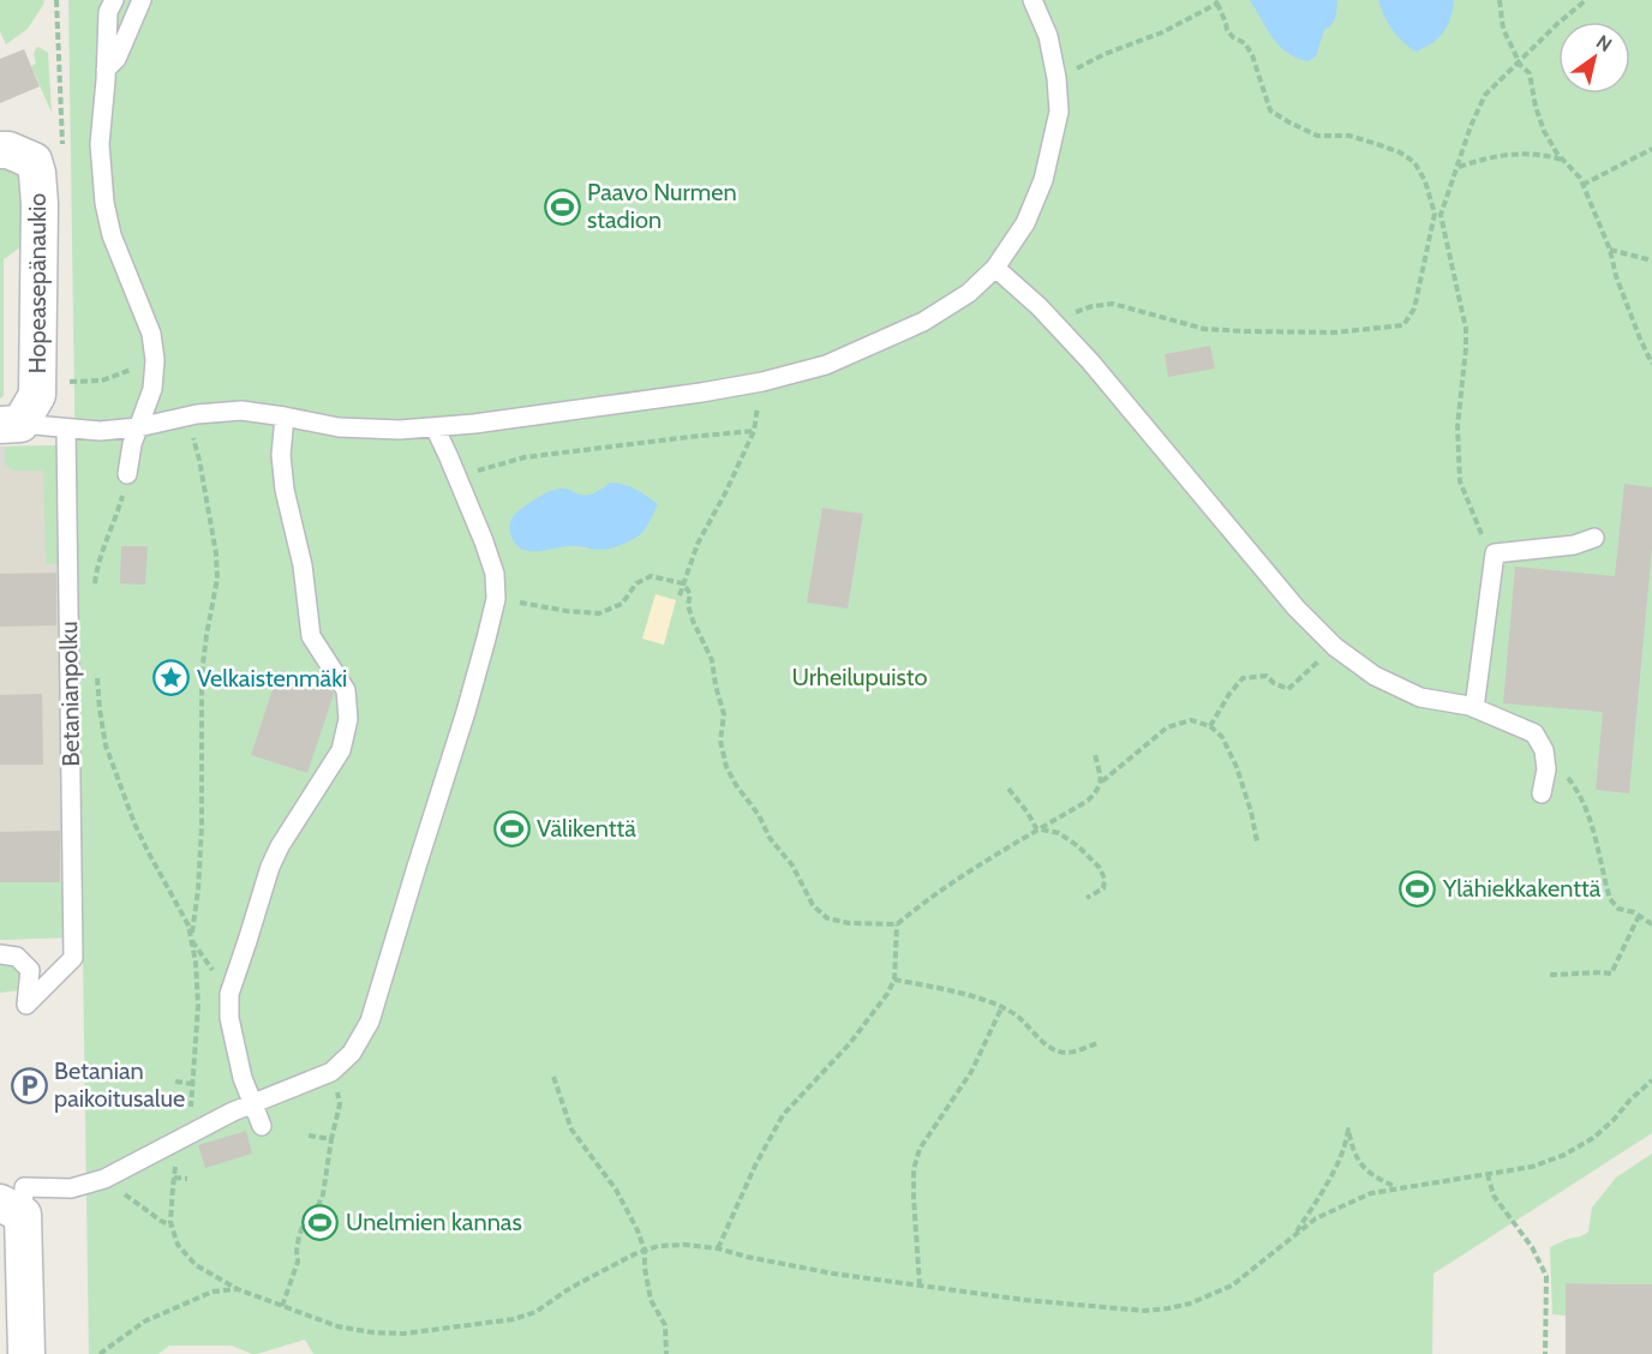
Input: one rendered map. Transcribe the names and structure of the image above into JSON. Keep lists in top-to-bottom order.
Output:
{
  "streets": {
    "street": ["Hopeasepänaukio"],
    "lane": ["Betanianpolku"]
  },
  "parks": ["Urheilupuisto"],
  "places": {
    "sports": [
      "Paavo Nurmen stadion",
      "Välikenttä",
      "Ylähiekkakenttä",
      "Unelmien kannas"
    ],
    "place": ["Velkaistenmäki"],
    "parking": ["Betanian paikoitusalue"]
  },
  "north": "top right"
}
